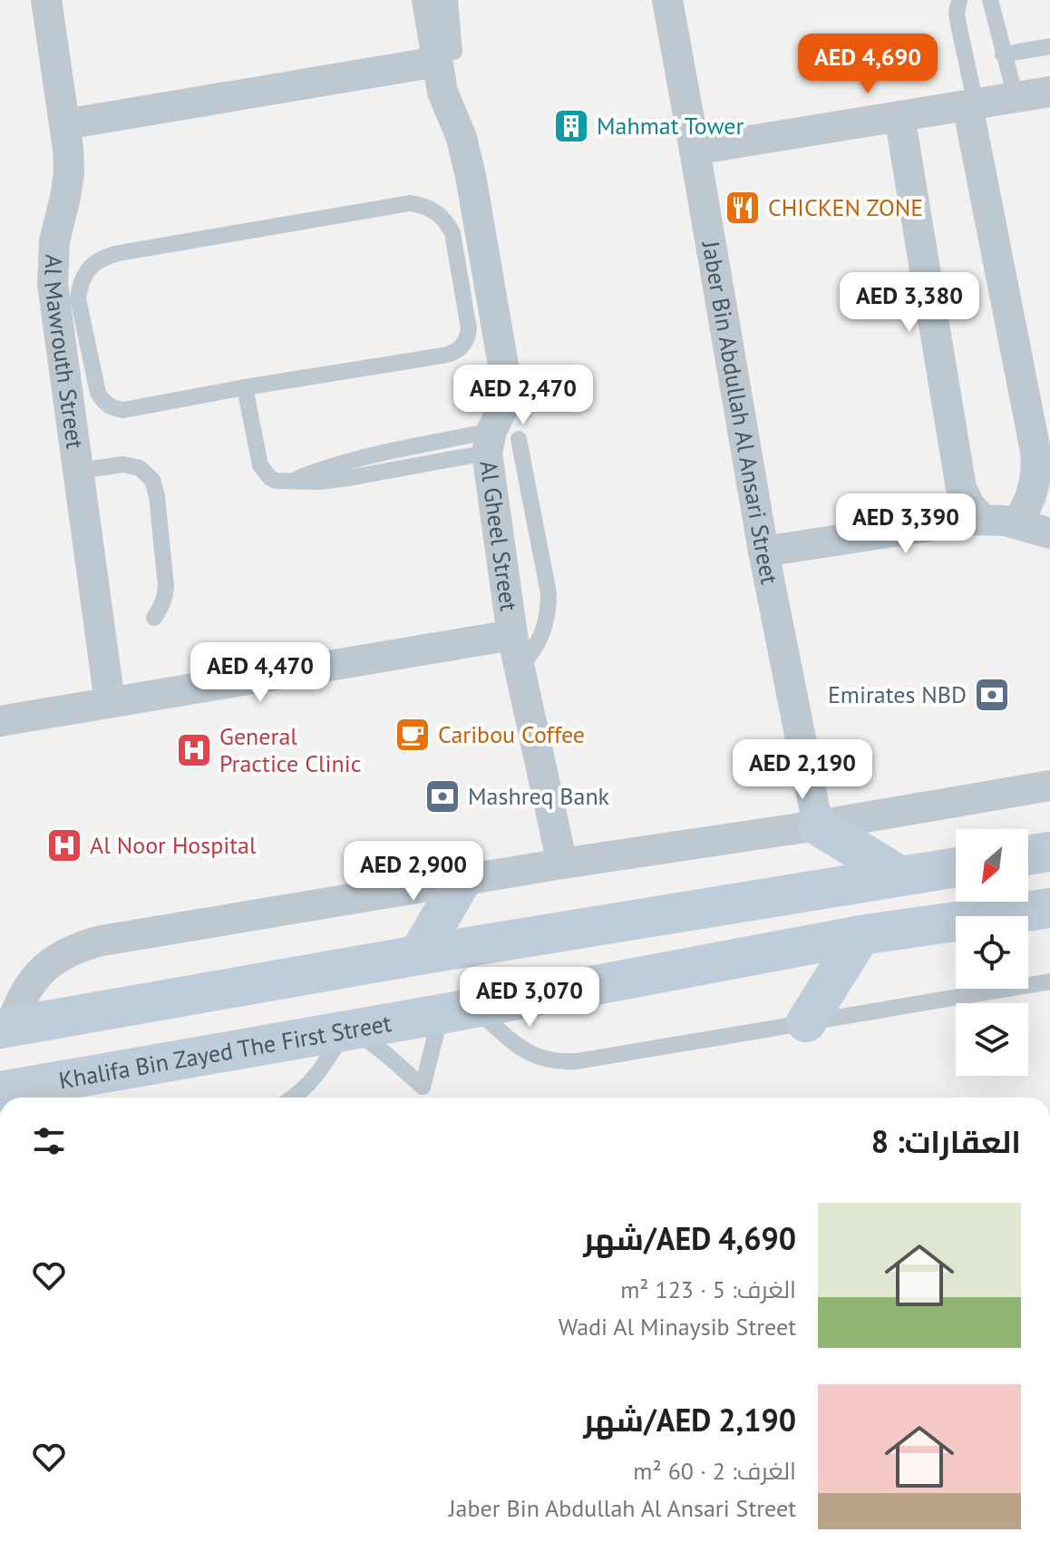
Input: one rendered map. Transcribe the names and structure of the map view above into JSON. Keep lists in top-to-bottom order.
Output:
{
  "streets": {
    "main road": ["Khalifa Bin Zayed The First Street"],
    "street": ["Al Mawrouth Street", "Jaber Bin Abdullah Al Ansari Street", "Al Gheel Street"]
  },
  "places": {
    "building": ["Mahmat Tower"],
    "restaurant": ["CHICKEN ZONE"],
    "bank": ["Emirates NBD", "Mashreq Bank"],
    "cafe": ["Caribou Coffee"],
    "hospital": ["General Practice Clinic", "Al Noor Hospital"]
  },
  "north": "bottom left",
  "page": {
    "price": [
      "AED 4,690",
      "AED 3,380",
      "AED 2,470",
      "AED 3,390",
      "AED 4,470",
      "AED 2,190",
      "AED 2,900",
      "AED 3,070"
    ],
    "heading": "العقارات: 8",
    "list": [
      {
        "name": "AED 4,690/شهر",
        "note": "الغرف: 5 · 123 m² · Wadi Al Minaysib Street"
      },
      {
        "name": "AED 2,190/شهر",
        "note": "الغرف: 2 · 60 m² · Jaber Bin Abdullah Al Ansari Street"
      }
    ]
  }
}
